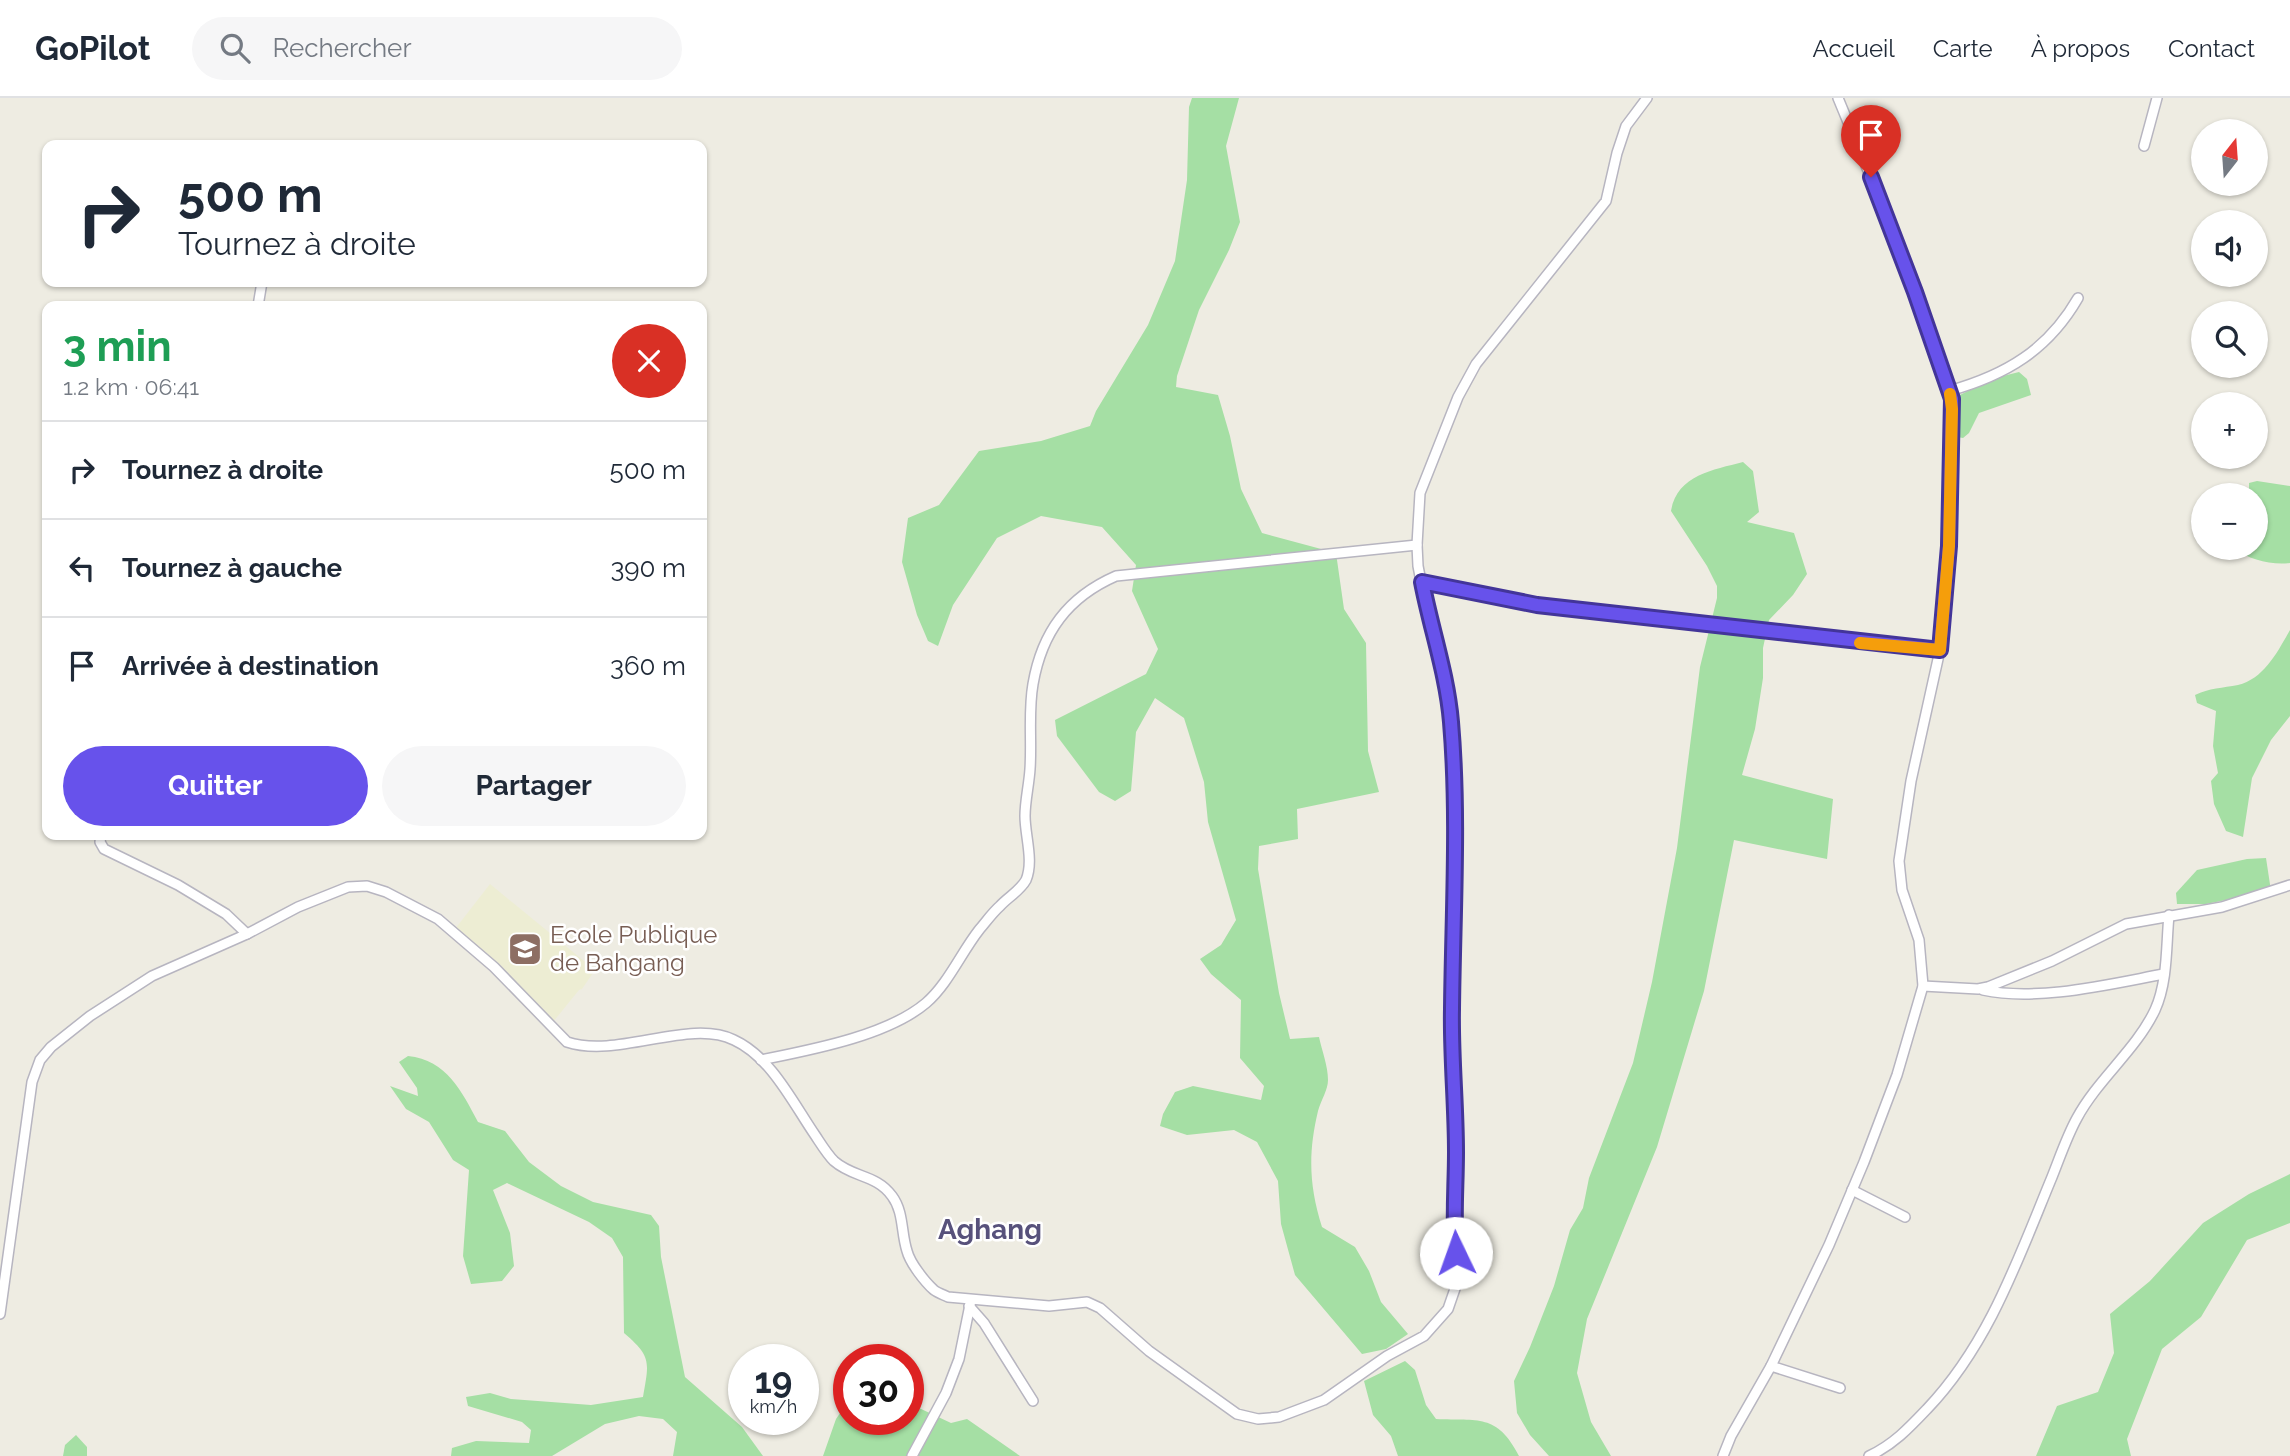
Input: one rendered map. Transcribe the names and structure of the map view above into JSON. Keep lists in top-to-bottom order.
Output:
{
  "districts": ["Aghang"],
  "places": {
    "school or university": ["Ecole Publique de Bahgang"]
  },
  "north": "top",
  "page": {
    "header": "GoPilot",
    "search": "Rechercher",
    "nav": [
      "Accueil",
      "Carte",
      "À propos",
      "Contact"
    ],
    "map_buttons": ["+", "−"],
    "turn": ["500 m", "Tournez à droite"],
    "heading": ["3 min", "1.2 km · 06:41"],
    "list": [
      {
        "name": "Tournez à droite",
        "value": "500 m"
      },
      {
        "name": "Tournez à gauche",
        "value": "390 m"
      },
      {
        "name": "Arrivée à destination",
        "value": "360 m"
      }
    ],
    "buttons": ["Quitter", "Partager"],
    "speed": "19 km/h",
    "limit": "30"
  }
}
